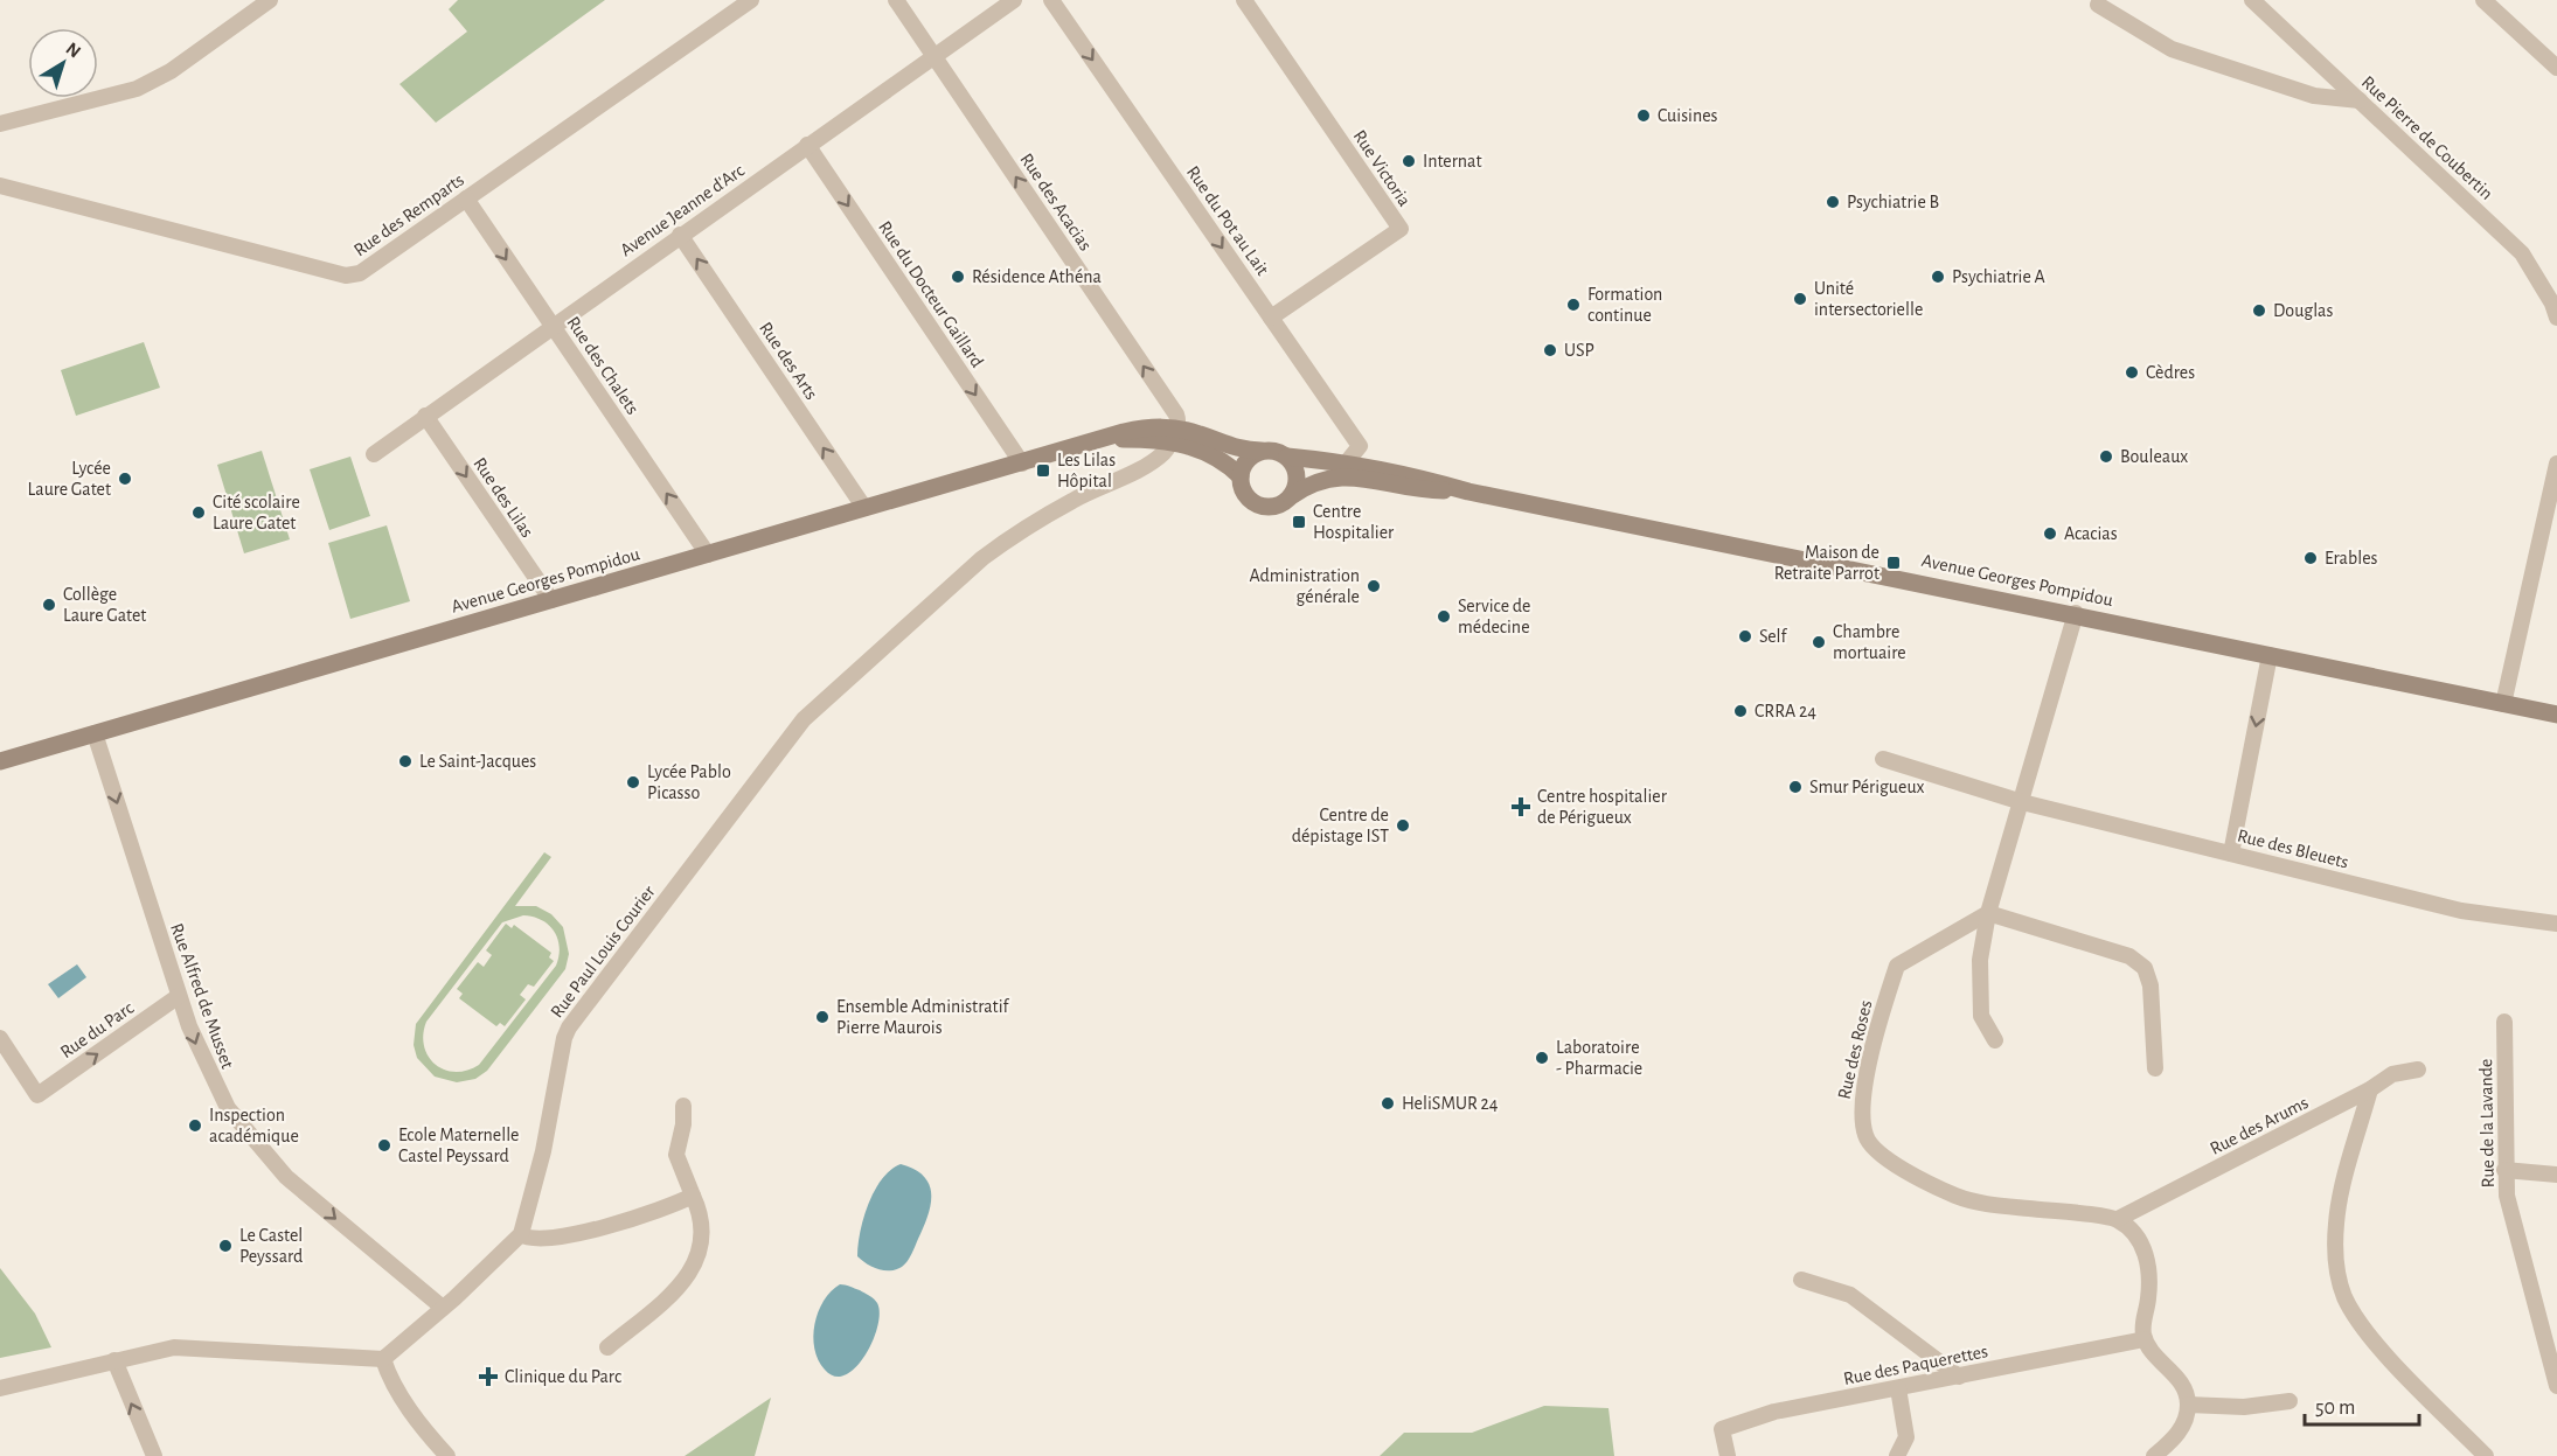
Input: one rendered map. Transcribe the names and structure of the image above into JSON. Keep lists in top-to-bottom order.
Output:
{
  "streets": {
    "main road": ["Avenue Georges Pompidou"],
    "street": [
      "Rue Pierre de Coubertin",
      "Rue Victoria",
      "Rue des Acacias",
      "Avenue Jeanne d'Arc",
      "Rue des Remparts",
      "Rue du Pot au Lait",
      "Rue du Docteur Gaillard",
      "Rue des Arts",
      "Rue des Chalets",
      "Rue des Lilas",
      "Rue des Bleuets",
      "Rue Paul Louis Courier",
      "Rue Alfred de Musset",
      "Rue du Parc",
      "Rue des Roses",
      "Rue de la Lavande",
      "Rue des Arums",
      "Rue des Paquerettes"
    ]
  },
  "crossings": [
    ["Rue Victoria", "Rue du Pot au Lait"],
    ["Rue des Acacias", "Avenue Jeanne d'Arc"],
    ["Rue des Acacias", "Avenue Georges Pompidou"],
    ["Rue des Acacias", "Rue Paul Louis Courier"],
    ["Avenue Jeanne d'Arc", "Rue du Docteur Gaillard"],
    ["Avenue Jeanne d'Arc", "Rue des Arts"],
    ["Avenue Jeanne d'Arc", "Rue des Chalets"],
    ["Avenue Jeanne d'Arc", "Rue des Lilas"],
    ["Rue des Remparts", "Rue des Chalets"],
    ["Rue du Pot au Lait", "Avenue Georges Pompidou"],
    ["Rue du Docteur Gaillard", "Avenue Georges Pompidou"],
    ["Rue des Arts", "Avenue Georges Pompidou"],
    ["Rue des Chalets", "Avenue Georges Pompidou"],
    ["Rue des Lilas", "Avenue Georges Pompidou"],
    ["Avenue Georges Pompidou", "Rue Paul Louis Courier"],
    ["Avenue Georges Pompidou", "Rue Alfred de Musset"],
    ["Rue Alfred de Musset", "Rue du Parc"],
    ["Rue des Roses", "Rue des Arums"]
  ],
  "one_way": [
    "Rue des Acacias",
    "Rue du Pot au Lait",
    "Rue du Docteur Gaillard",
    "Rue des Arts",
    "Rue des Lilas",
    "Rue Alfred de Musset"
  ],
  "places": {
    "other": [
      "Cuisines",
      "Internat",
      "Psychiatrie B",
      "Résidence Athéna",
      "Psychiatrie A",
      "Unité intersectorielle",
      "Formation continue",
      "Douglas",
      "USP",
      "Cèdres",
      "Bouleaux",
      "Lycée Laure Gatet",
      "Cité scolaire Laure Gatet",
      "Acacias",
      "Erables",
      "Administration générale",
      "Collège Laure Gatet",
      "Service de médecine",
      "Self",
      "Chambre mortuaire",
      "CRRA 24",
      "Le Saint-Jacques",
      "Lycée Pablo Picasso",
      "Smur Périgueux",
      "Centre de dépistage IST",
      "Ensemble Administratif Pierre Maurois",
      "Laboratoire - Pharmacie",
      "HeliSMUR 24",
      "Inspection académique",
      "Ecole Maternelle Castel Peyssard",
      "Le Castel Peyssard"
    ],
    "transit": ["Les Lilas Hôpital", "Centre Hospitalier", "Maison de Retraite Parrot"],
    "health": ["Centre hospitalier de Périgueux", "Clinique du Parc"]
  },
  "scale_bar": "50 m",
  "north": "top right"
}
